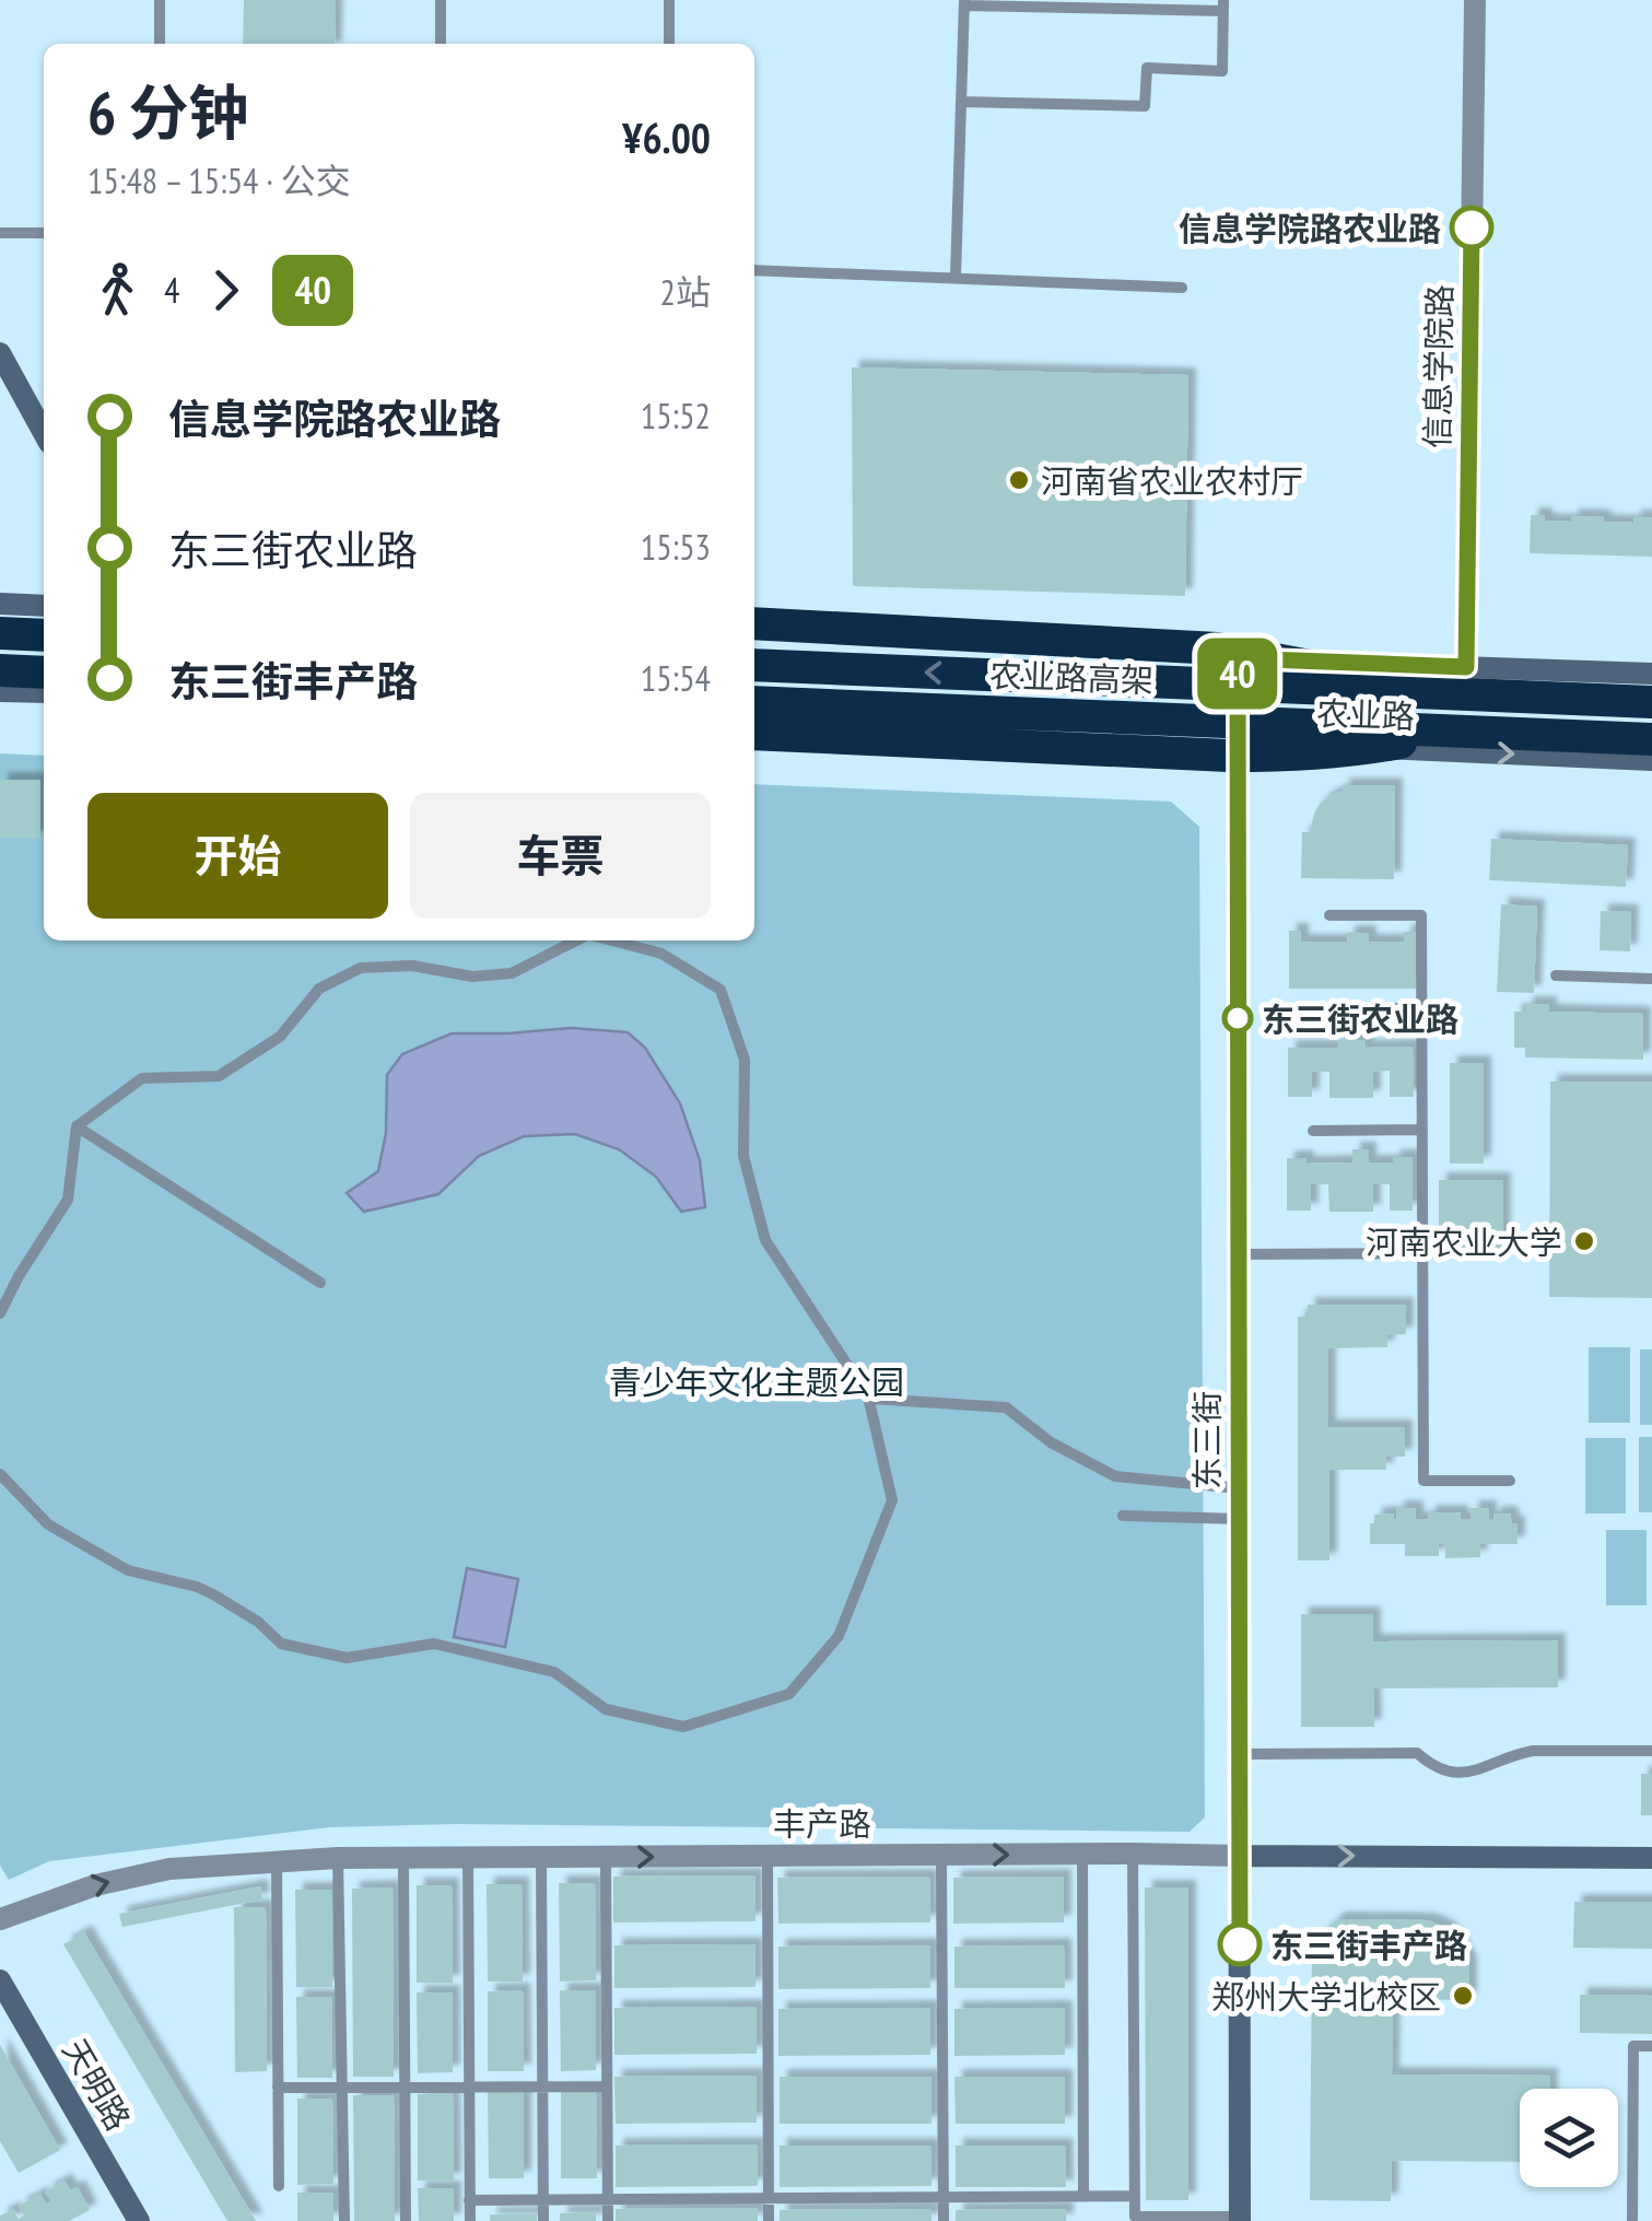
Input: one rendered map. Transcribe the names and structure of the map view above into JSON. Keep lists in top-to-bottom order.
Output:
{
  "streets": {
    "highway": ["农业路高架"],
    "street": [
      "信息学院路",
      "农业路",
      "东三街",
      "丰产路",
      "天明路"
    ]
  },
  "crossings": [
    ["信息学院路", "农业路"],
    ["农业路", "东三街"],
    ["东三街", "丰产路"]
  ],
  "one_way": ["丰产路"],
  "parks": ["青少年文化主题公园"],
  "places": [
    "信息学院路农业路",
    "河南省农业农村厅",
    "东三街农业路",
    "河南农业大学",
    "东三街丰产路",
    "郑州大学北校区"
  ],
  "lines": ["bus line 40"],
  "page": {
    "on_map": "40",
    "heading": ["6 分钟", "15:48 – 15:54 · 公交", "¥6.00"],
    "legs": ["4", "40", "2站"],
    "list": [
      {
        "name": "信息学院路农业路",
        "value": "15:52"
      },
      {
        "name": "东三街农业路",
        "value": "15:53"
      },
      {
        "name": "东三街丰产路",
        "value": "15:54"
      }
    ],
    "buttons": ["开始", "车票"]
  }
}
